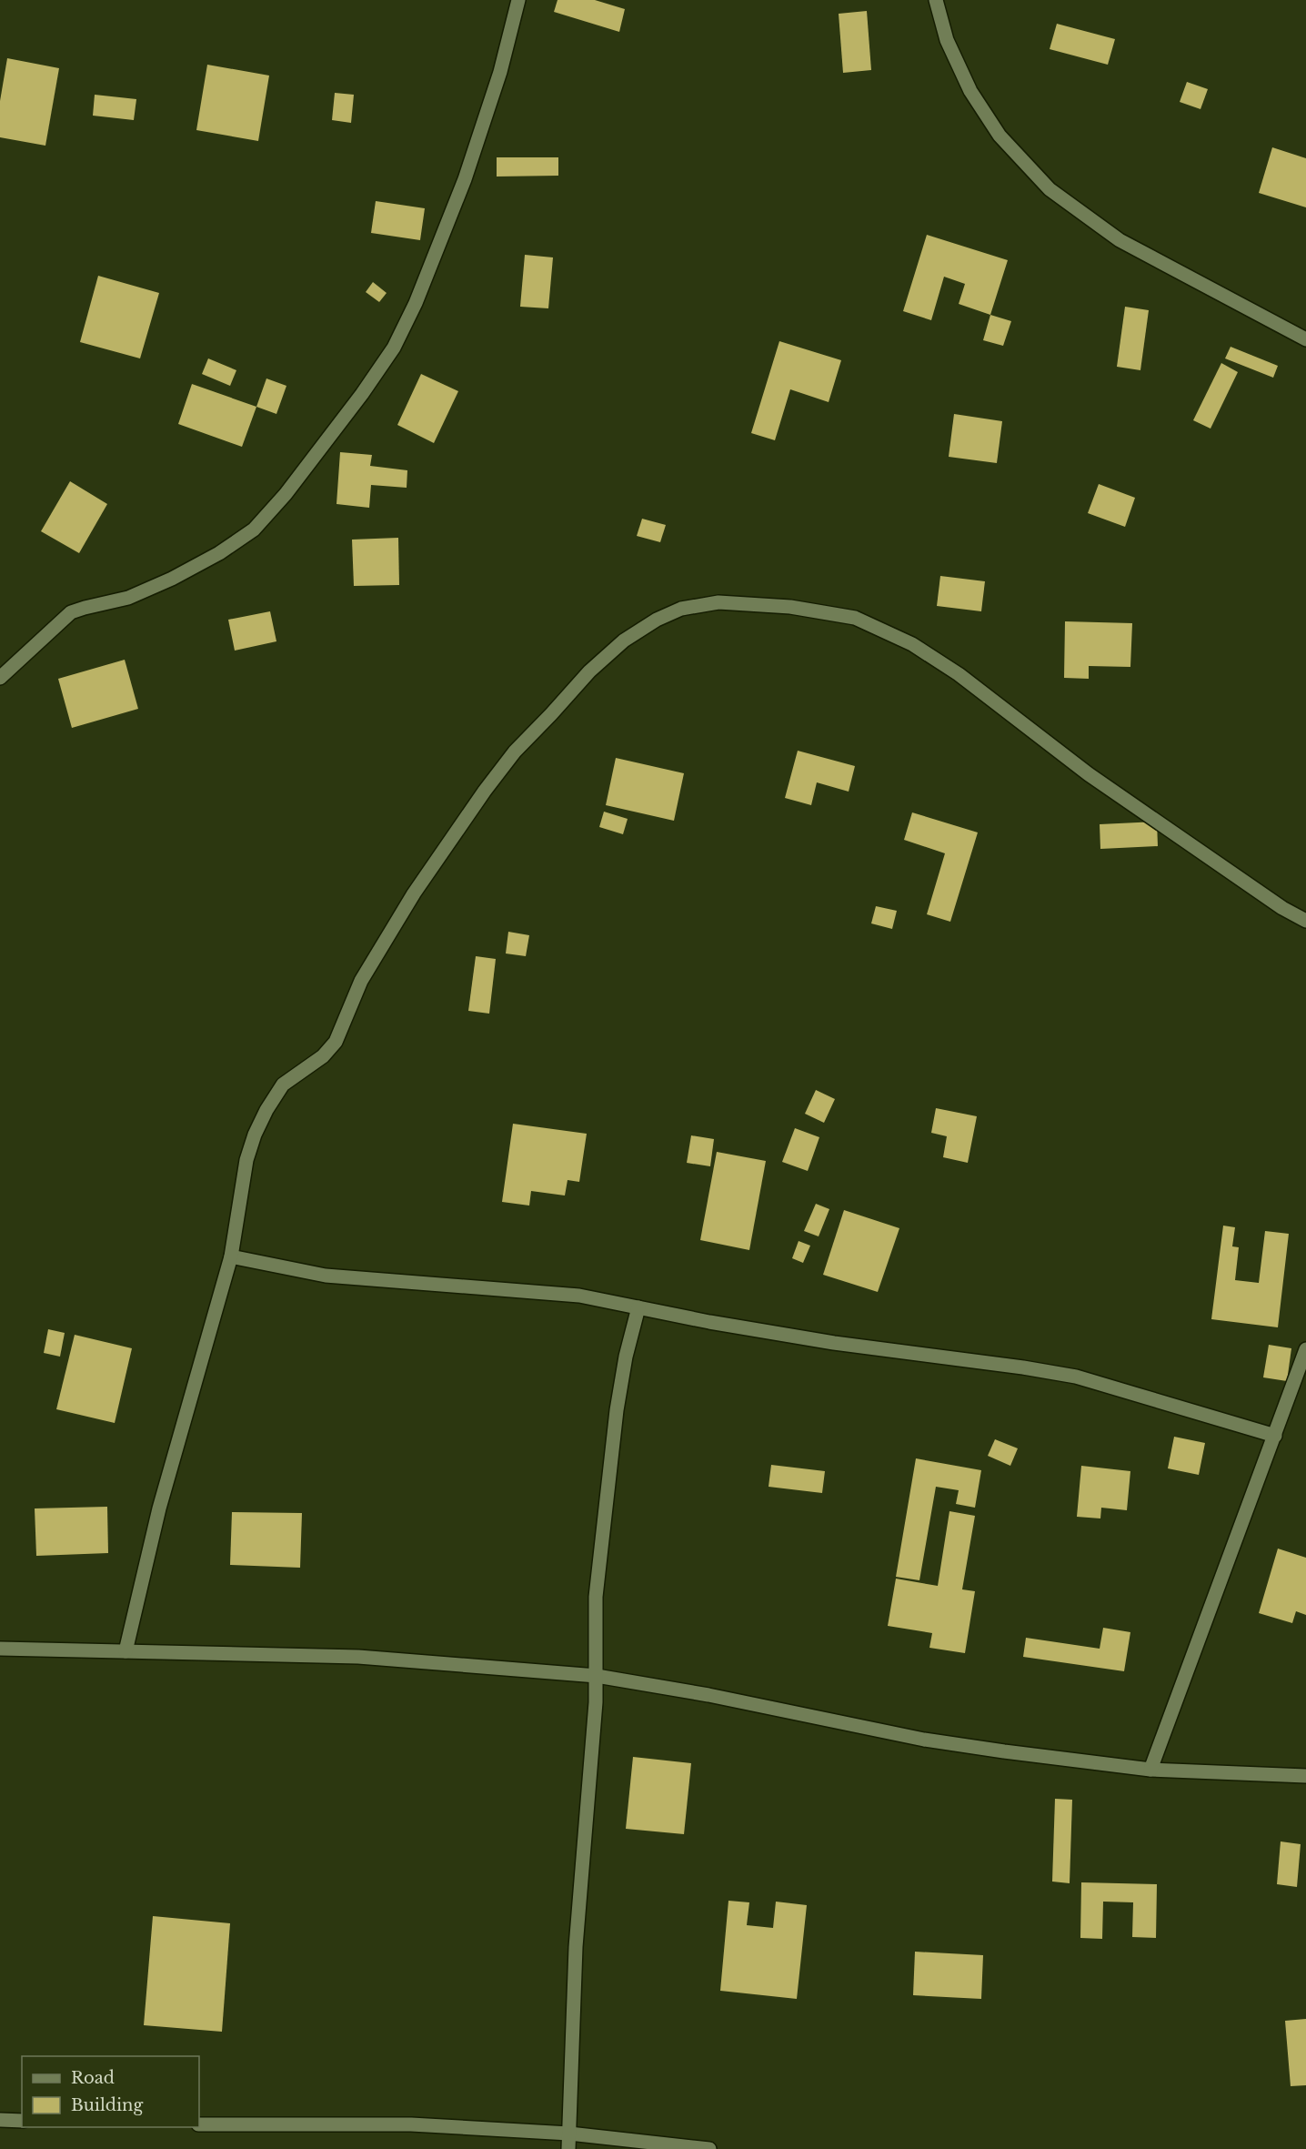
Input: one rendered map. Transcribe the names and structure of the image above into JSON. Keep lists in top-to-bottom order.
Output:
{
  "legend": ["Road", "Building"]
}
